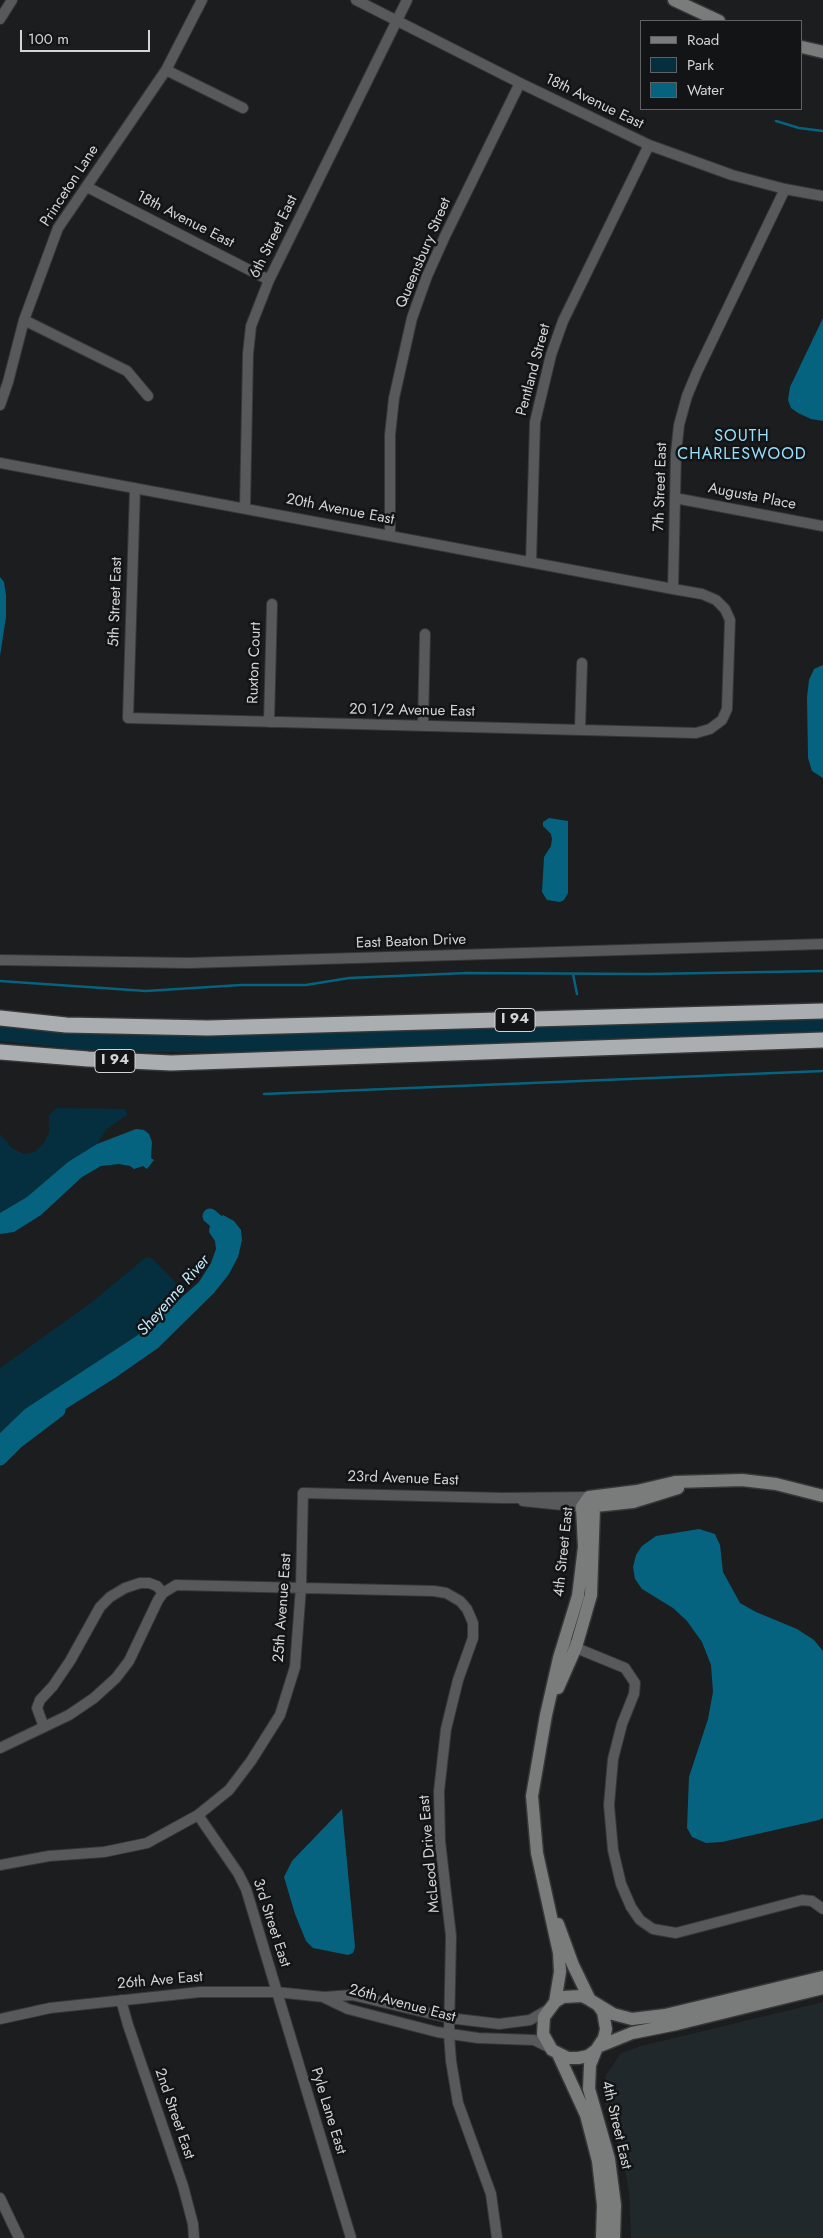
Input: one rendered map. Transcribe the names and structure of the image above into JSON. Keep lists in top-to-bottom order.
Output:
{
  "streets": {
    "highway": ["I 94"],
    "street": [
      "18th Avenue East",
      "Princeton Lane",
      "6th Street East",
      "Queensbury Street",
      "Pentland Street",
      "7th Street East",
      "Augusta Place",
      "20th Avenue East",
      "5th Street East",
      "Ruxton Court",
      "20 1/2 Avenue East",
      "East Beaton Drive",
      "23rd Avenue East",
      "4th Street East",
      "25th Avenue East",
      "McLeod Drive East",
      "3rd Street East",
      "26th Ave East",
      "26th Avenue East",
      "Pyle Lane East",
      "2nd Street East"
    ]
  },
  "crossings": [
    ["18th Avenue East", "Princeton Lane"],
    ["18th Avenue East", "6th Street East"],
    ["18th Avenue East", "Queensbury Street"],
    ["18th Avenue East", "Pentland Street"],
    ["18th Avenue East", "7th Street East"],
    ["6th Street East", "20th Avenue East"],
    ["Queensbury Street", "20th Avenue East"],
    ["Pentland Street", "20th Avenue East"],
    ["7th Street East", "Augusta Place"],
    ["7th Street East", "20th Avenue East"],
    ["7th Street East", "20 1/2 Avenue East"],
    ["20th Avenue East", "5th Street East"],
    ["20th Avenue East", "20 1/2 Avenue East"],
    ["5th Street East", "20 1/2 Avenue East"],
    ["Ruxton Court", "20 1/2 Avenue East"],
    ["23rd Avenue East", "4th Street East"],
    ["23rd Avenue East", "25th Avenue East"],
    ["4th Street East", "26th Avenue East"],
    ["25th Avenue East", "McLeod Drive East"],
    ["25th Avenue East", "3rd Street East"],
    ["McLeod Drive East", "26th Avenue East"],
    ["3rd Street East", "26th Ave East"],
    ["3rd Street East", "Pyle Lane East"],
    ["26th Ave East", "26th Avenue East"],
    ["26th Ave East", "Pyle Lane East"],
    ["26th Ave East", "2nd Street East"]
  ],
  "districts": ["SOUTH CHARLESWOOD"],
  "water": ["Sheyenne River"],
  "legend": ["Road", "Park", "Water"],
  "scale_bar": "100 m"
}
